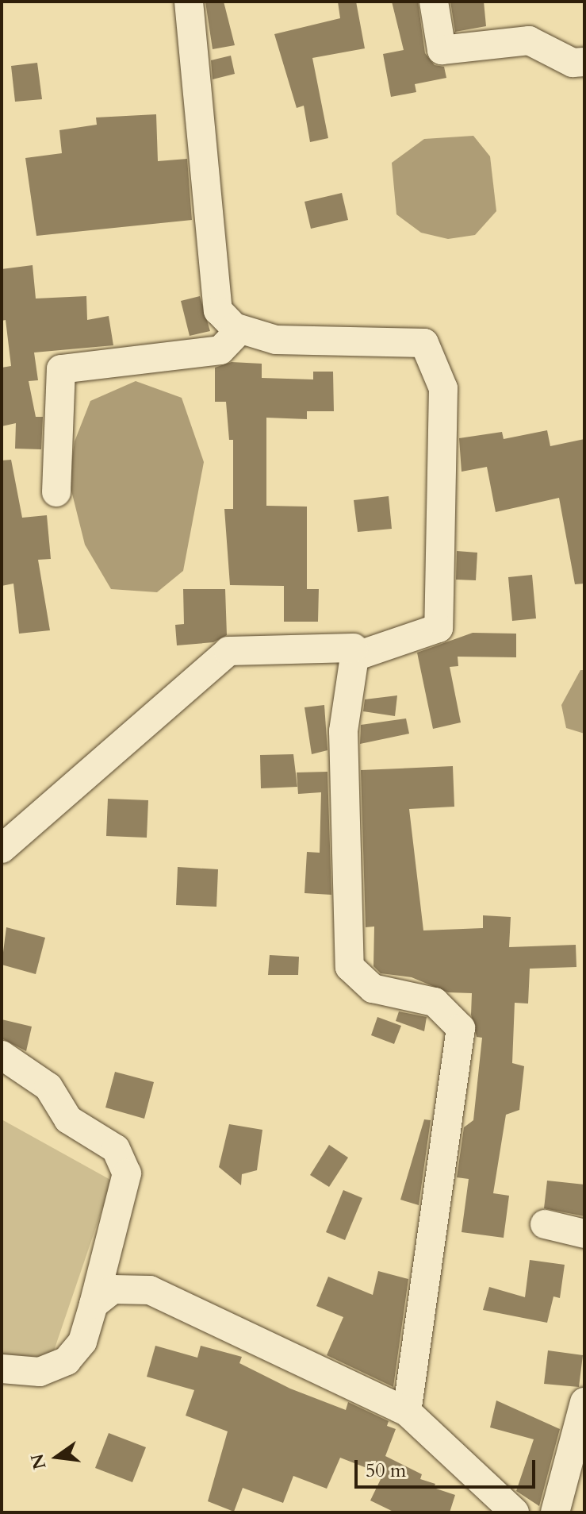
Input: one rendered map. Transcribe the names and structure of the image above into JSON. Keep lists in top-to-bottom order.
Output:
{
  "scale_bar": "50 m",
  "north": "left"
}
